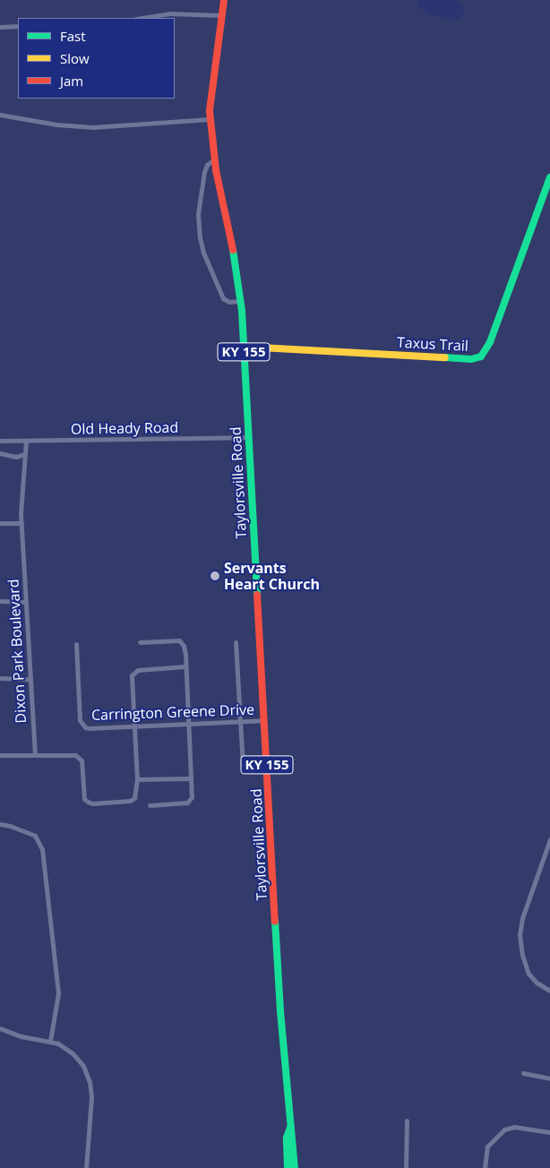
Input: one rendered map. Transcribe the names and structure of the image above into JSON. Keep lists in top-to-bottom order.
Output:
{
  "streets": {
    "main road": ["Taxus Trail", "KY 155", "Taylorsville Road"],
    "street": ["Old Heady Road", "Dixon Park Boulevard", "Carrington Greene Drive"]
  },
  "crossings": [
    ["Taxus Trail", "Taylorsville Road"],
    ["Old Heady Road", "Taylorsville Road"],
    ["Old Heady Road", "Dixon Park Boulevard"],
    ["Taylorsville Road", "Carrington Greene Drive"]
  ],
  "places": ["Servants Heart Church"],
  "legend": ["Fast", "Slow", "Jam"]
}
